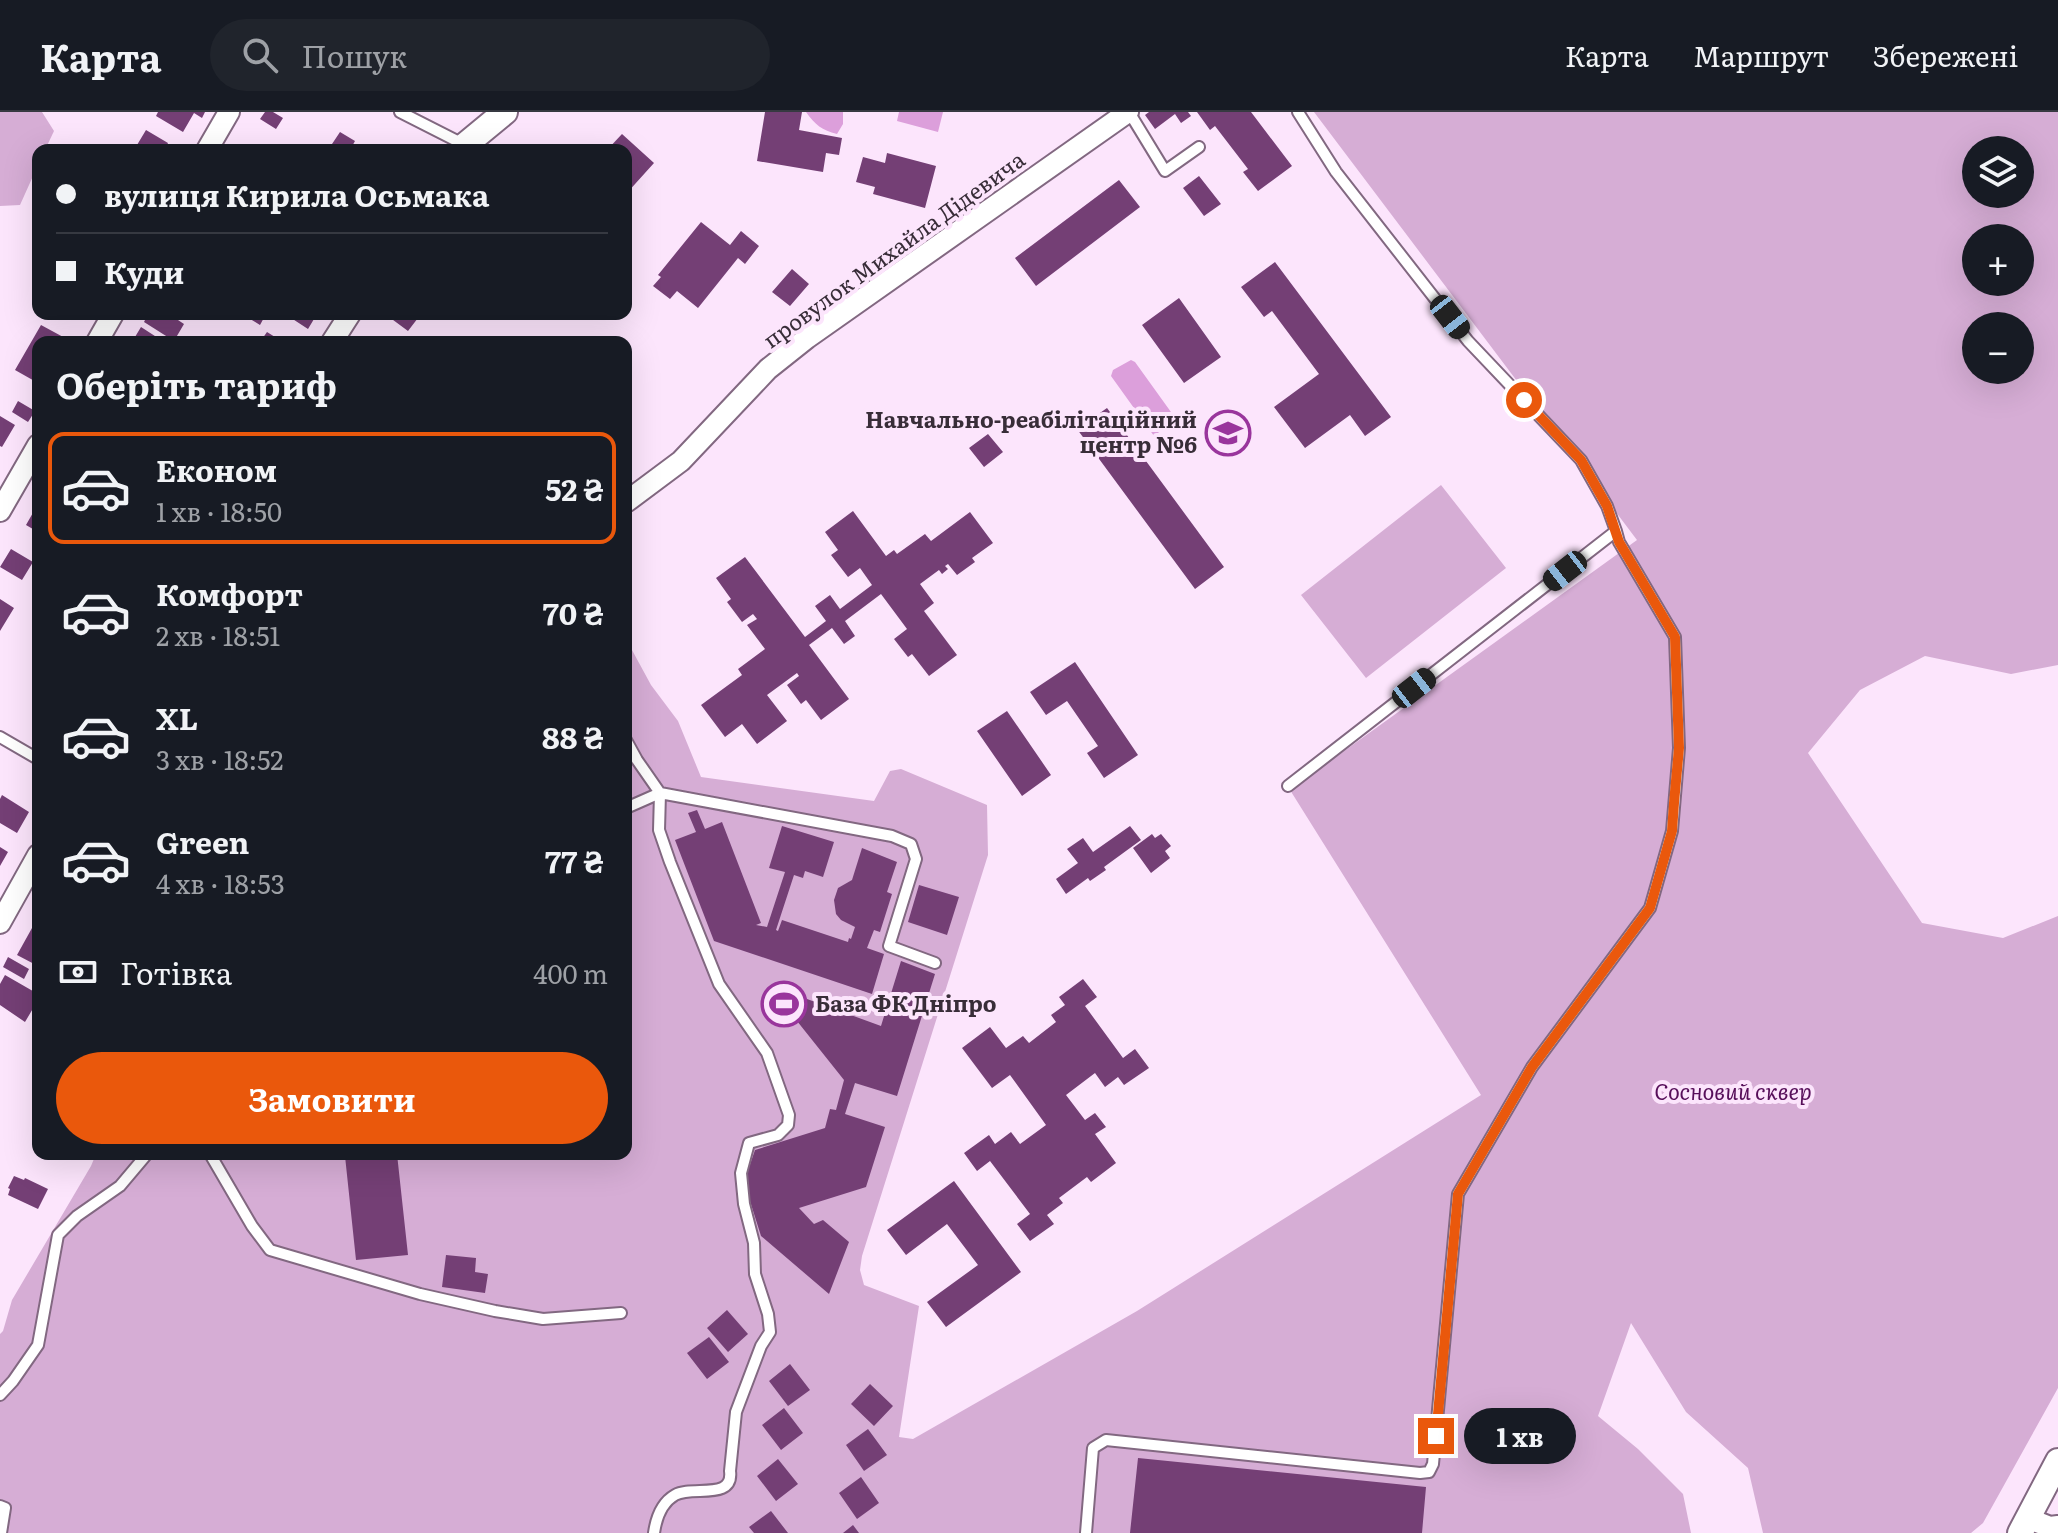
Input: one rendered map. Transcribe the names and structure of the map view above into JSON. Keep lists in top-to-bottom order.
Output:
{
  "streets": {
    "street": ["провулок Михайла Дідевича"]
  },
  "parks": ["Сосновий сквер"],
  "places": {
    "school or university": ["Навчально-реабілітаційний центр №6"],
    "sports": ["База ФК Дніпро"]
  },
  "page": {
    "header": "Карта",
    "search": "Пошук",
    "nav": ["Карта", "Маршрут", "Збережені"],
    "map_buttons": ["+", "−"],
    "banner": ["вулиця Кирила Осьмака", "Куди"],
    "heading": "Оберіть тариф",
    "list": [
      {
        "name": "Економ",
        "note": "1 хв · 18:50",
        "value": "52 ₴"
      },
      {
        "name": "Комфорт",
        "note": "2 хв · 18:51",
        "value": "70 ₴"
      },
      {
        "name": "XL",
        "note": "3 хв · 18:52",
        "value": "88 ₴"
      },
      {
        "name": "Green",
        "note": "4 хв · 18:53",
        "value": "77 ₴"
      }
    ],
    "pay": ["Готівка", "400 m"],
    "buttons": "Замовити",
    "bubble": "1 хв"
  }
}
